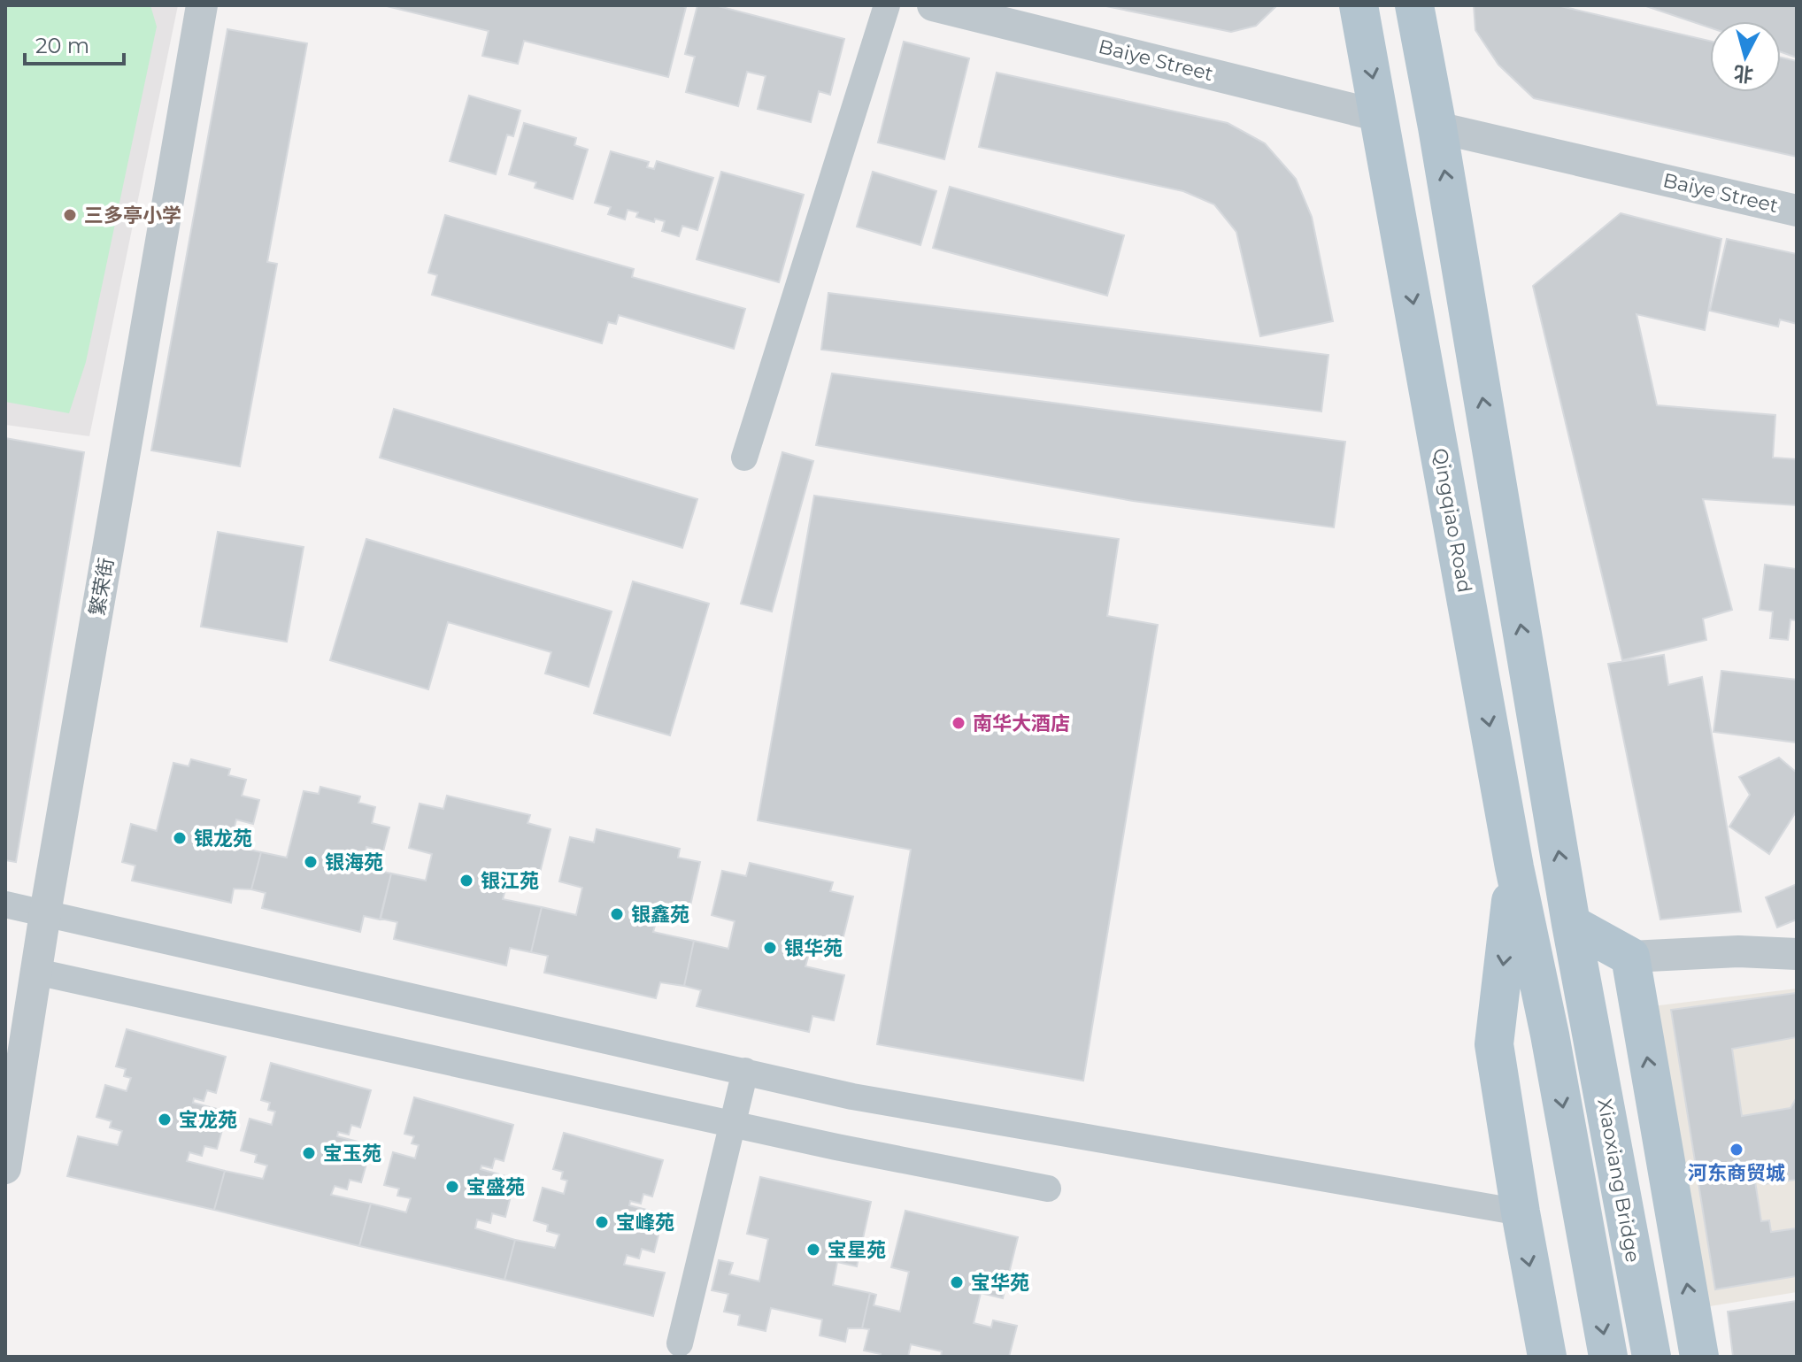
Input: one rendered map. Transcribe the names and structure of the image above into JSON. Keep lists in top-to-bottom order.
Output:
{
  "streets": {
    "main road": ["Qingqiao Road", "Xiaoxiang Bridge"],
    "street": ["Baiye Street", "繁荣街"]
  },
  "crossings": [
    ["Baiye Street", "Qingqiao Road"]
  ],
  "places": [
    "三多亭小学",
    "南华大酒店",
    "银龙苑",
    "银海苑",
    "银江苑",
    "银鑫苑",
    "银华苑",
    "宝龙苑",
    "河东商贸城",
    "宝玉苑",
    "宝盛苑",
    "宝峰苑",
    "宝星苑",
    "宝华苑"
  ],
  "scale_bar": "20 m",
  "north": "bottom"
}
